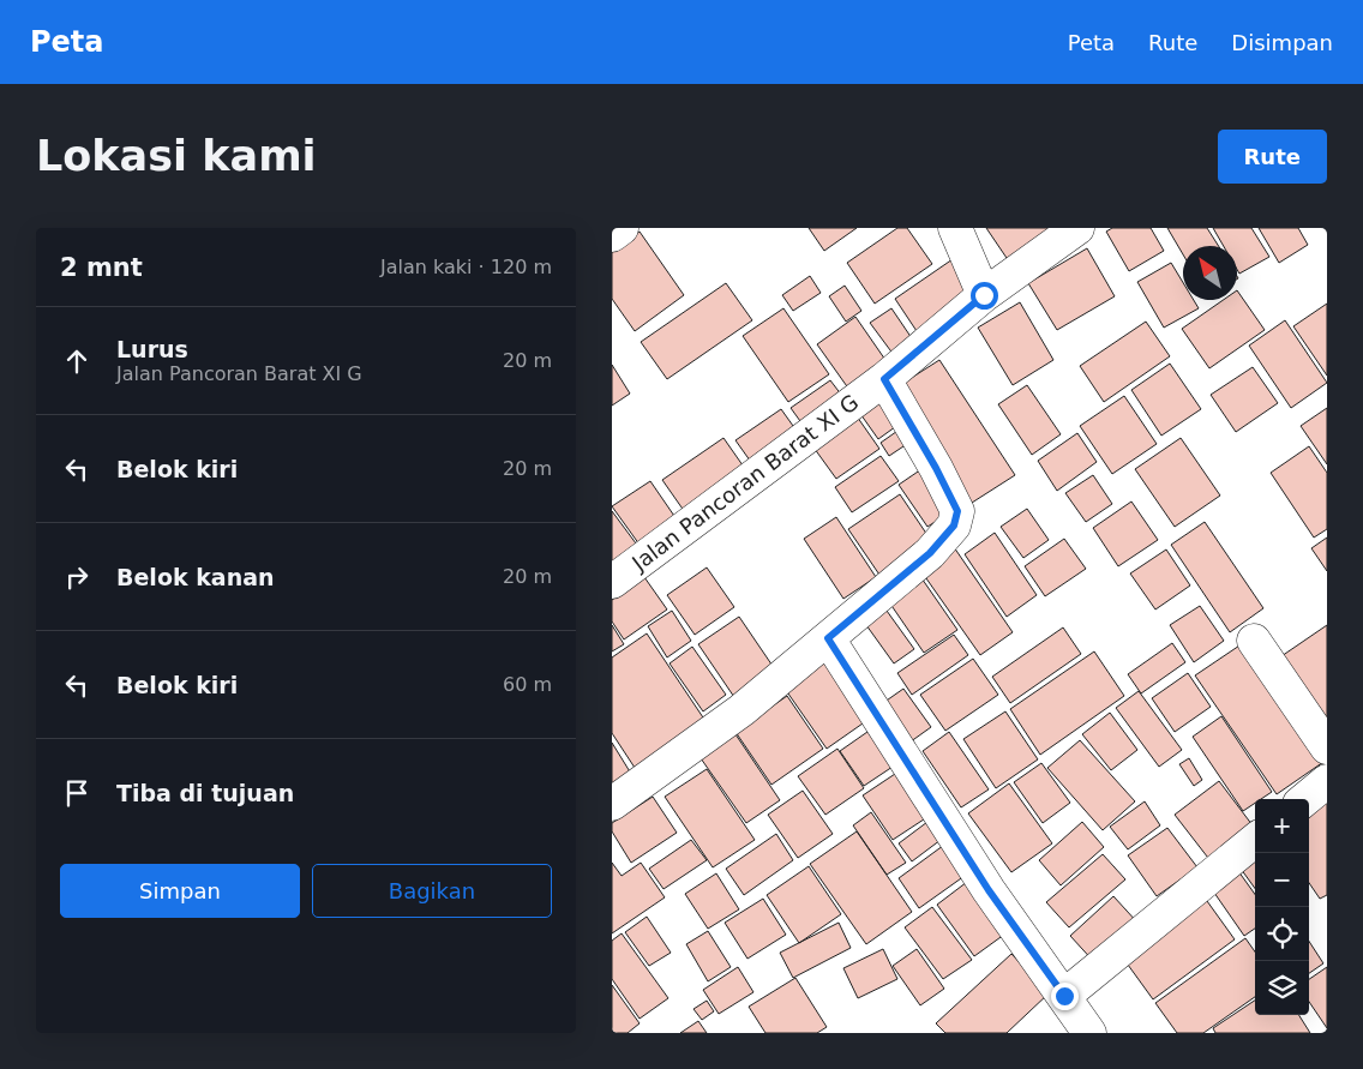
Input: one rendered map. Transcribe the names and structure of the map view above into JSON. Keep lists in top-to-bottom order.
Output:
{
  "streets": {
    "street": ["Jalan Pancoran Barat XI G"]
  },
  "north": "top left",
  "page": {
    "header": "Peta",
    "nav": ["Peta", "Rute", "Disimpan"],
    "buttons": [
      "Rute",
      ["Simpan", "Bagikan"]
    ],
    "title": "Lokasi kami",
    "heading": ["2 mnt", "Jalan kaki · 120 m"],
    "list": [
      ["Lurus", "Jalan Pancoran Barat XI G", "20 m"],
      ["Belok kiri", "20 m"],
      ["Belok kanan", "20 m"],
      ["Belok kiri", "60 m"],
      "Tiba di tujuan"
    ],
    "map_buttons": ["+", "−"]
  }
}
